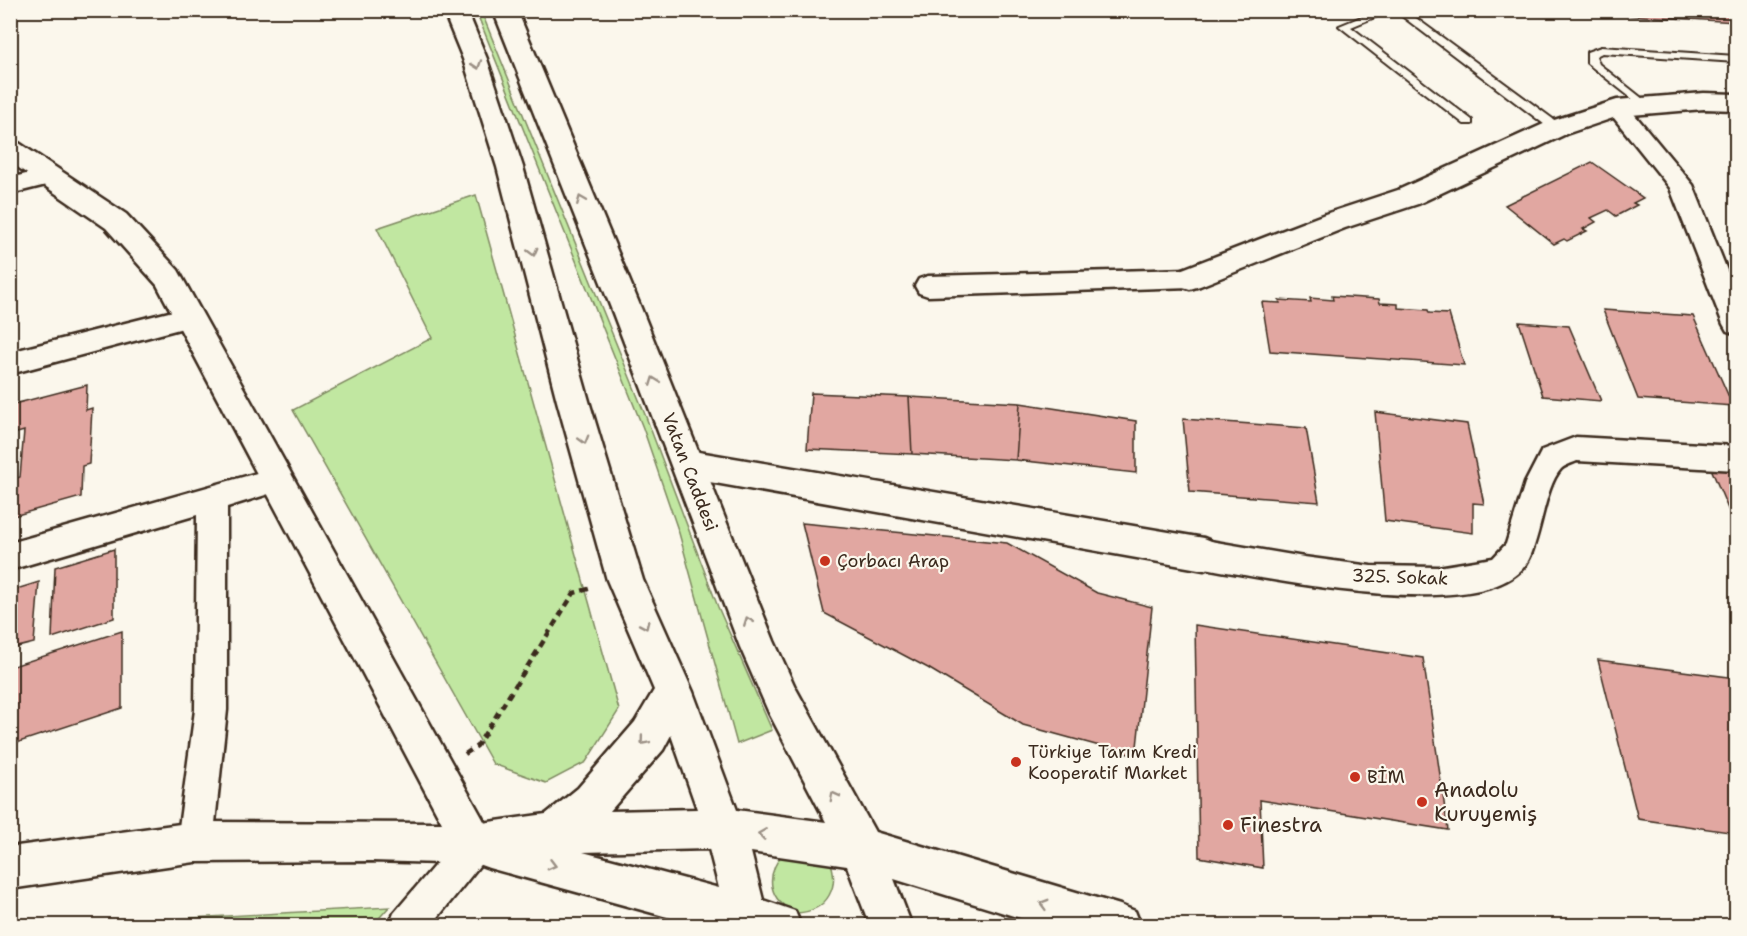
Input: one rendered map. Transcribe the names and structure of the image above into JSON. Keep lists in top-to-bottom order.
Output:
{
  "streets": {
    "main road": ["Vatan Caddesi"],
    "street": ["325. Sokak"]
  },
  "places": [
    "Çorbacı Arap",
    "Türkiye Tarım Kredi Kooperatif Market",
    "BİM",
    "Anadolu Kuruyemiş",
    "Finestra"
  ]
}
